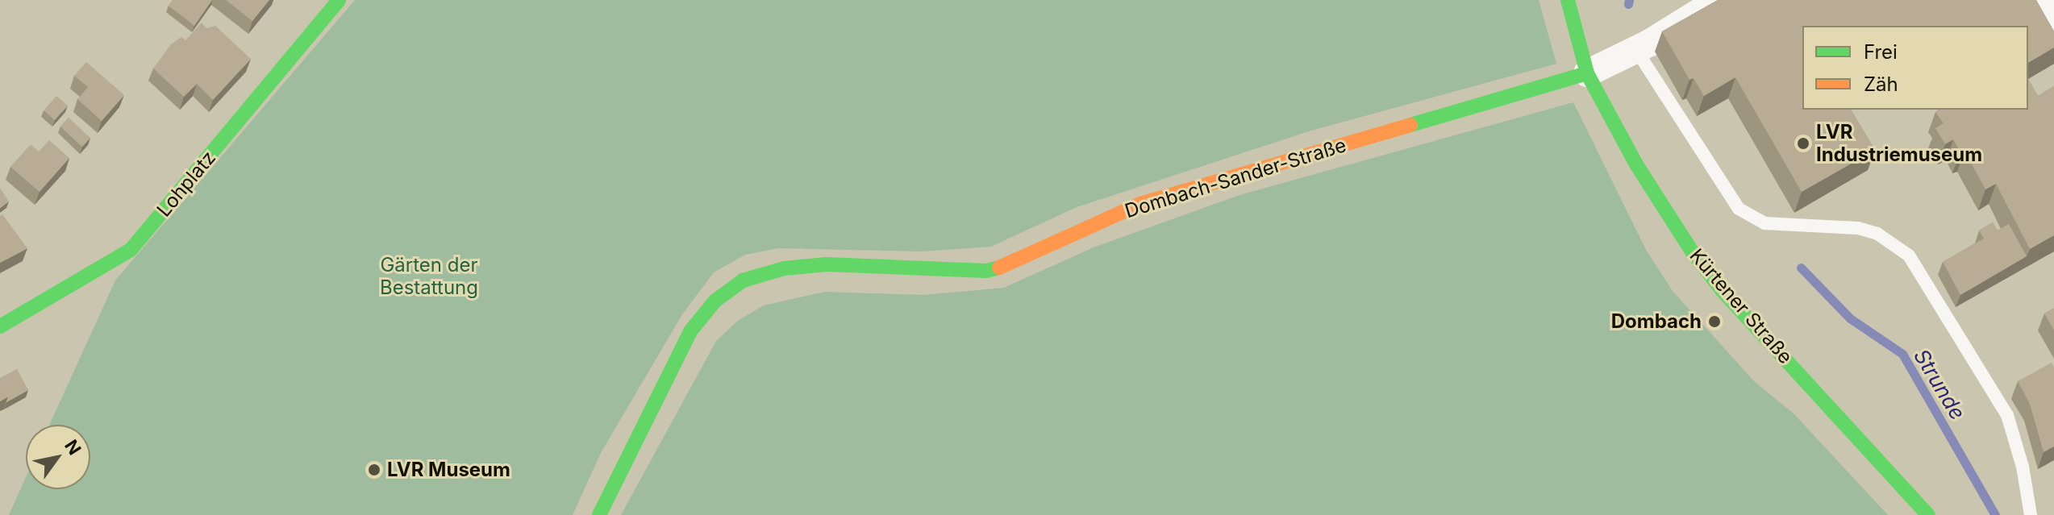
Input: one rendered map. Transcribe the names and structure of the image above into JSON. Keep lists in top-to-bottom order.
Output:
{
  "streets": {
    "street": ["Dombach-Sander-Straße", "Lohplatz", "Kürtener Straße"]
  },
  "crossings": [
    ["Dombach-Sander-Straße", "Kürtener Straße"]
  ],
  "water": ["Strunde"],
  "parks": ["Gärten der Bestattung"],
  "places": ["LVR Industriemuseum", "Dombach", "LVR Museum"],
  "legend": ["Frei", "Zäh"],
  "north": "top right"
}
